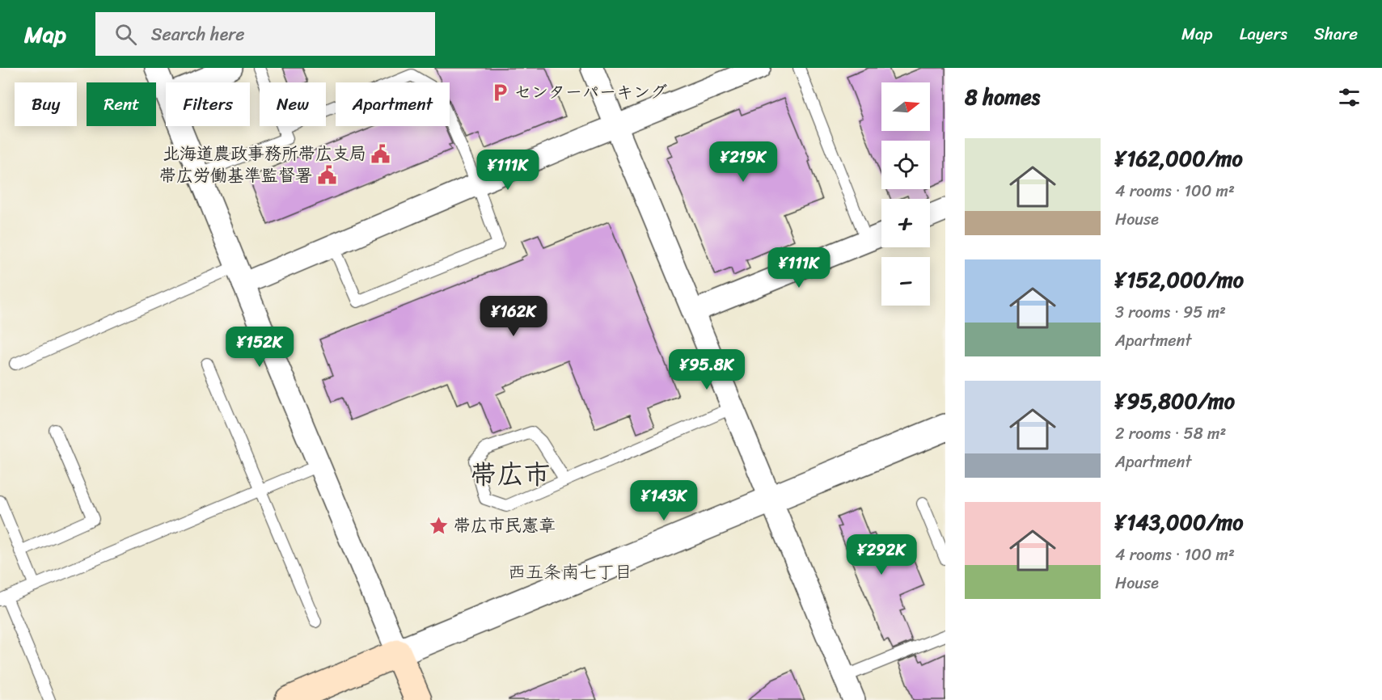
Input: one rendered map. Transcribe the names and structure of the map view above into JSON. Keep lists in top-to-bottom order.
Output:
{
  "districts": ["帯広市", "西五条南七丁目"],
  "places": {
    "parking": ["センターパーキング"],
    "public building": ["北海道農政事務所帯広支局", "帯広労働基準監督署"],
    "place": ["帯広市民憲章"]
  },
  "north": "right",
  "page": {
    "header": "Map",
    "search": "Search here",
    "nav": ["Map", "Layers", "Share"],
    "heading": "8 homes",
    "map_buttons": ["+", "−"],
    "chip": [
      "Buy",
      "Rent",
      "Filters",
      "New",
      "Apartment"
    ],
    "list": [
      {
        "name": "¥162,000/mo",
        "note": "4 rooms · 100 m² · House"
      },
      {
        "name": "¥152,000/mo",
        "note": "3 rooms · 95 m² · Apartment"
      },
      {
        "name": "¥95,800/mo",
        "note": "2 rooms · 58 m² · Apartment"
      },
      {
        "name": "¥143,000/mo",
        "note": "4 rooms · 100 m² · House"
      }
    ],
    "price": [
      "¥219K",
      "¥111K",
      "¥111K",
      "¥162K",
      "¥152K",
      "¥95.8K",
      "¥143K",
      "¥292K"
    ]
  }
}
